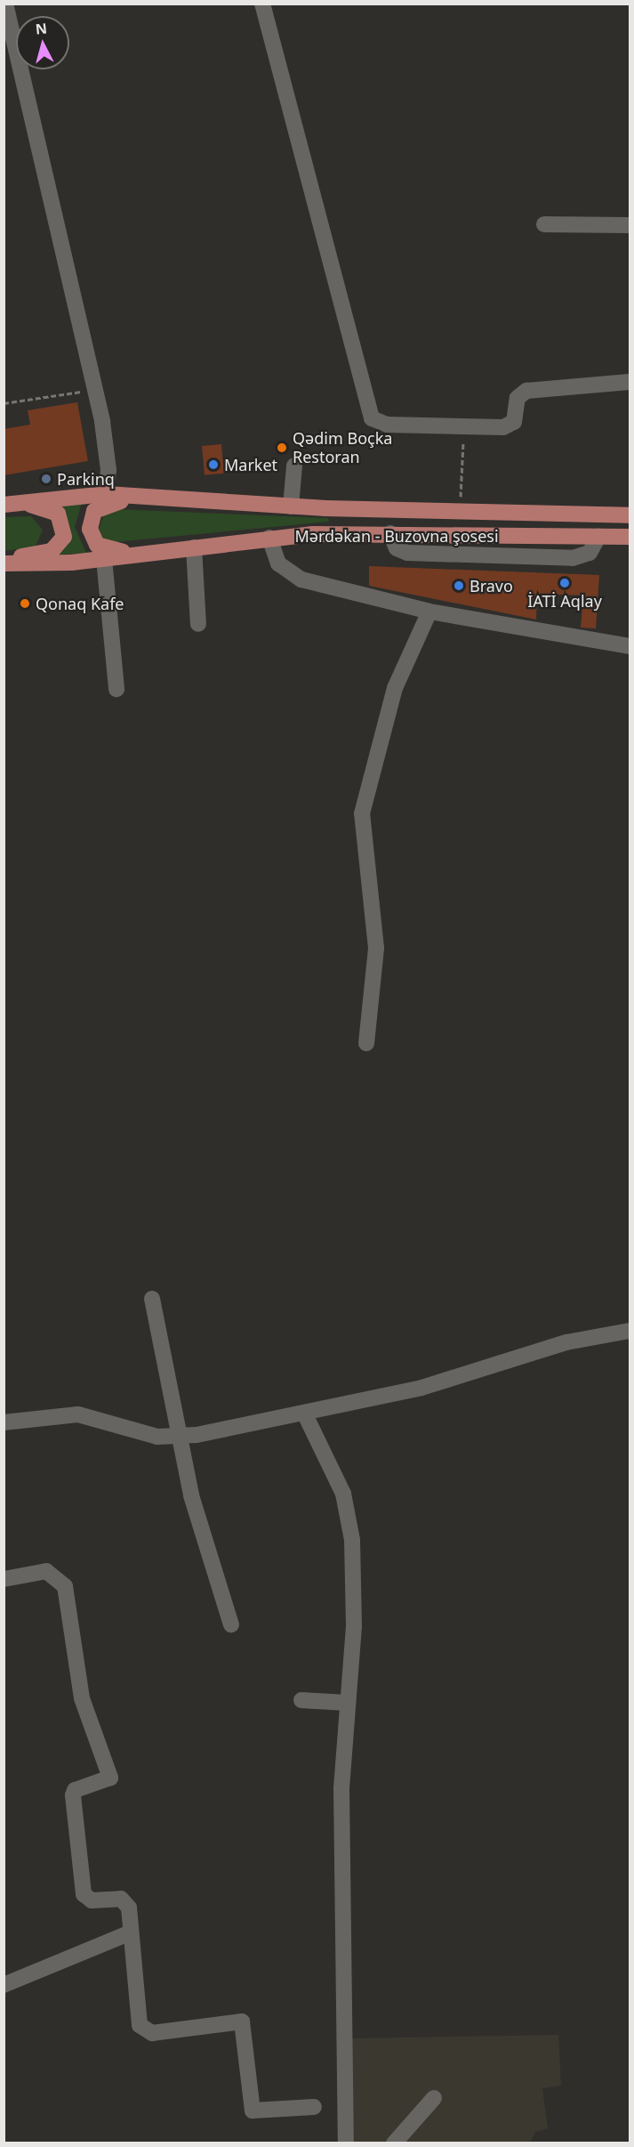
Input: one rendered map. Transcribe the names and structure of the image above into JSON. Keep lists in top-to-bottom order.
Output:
{
  "streets": {
    "main road": ["Mərdəkan - Buzovna şosesi"]
  },
  "places": [
    "Qədim Boçka Restoran",
    "Market",
    "Parkinq",
    "İATİ Aqlay",
    "Bravo",
    "Qonaq Kafe"
  ],
  "north": "top"
}
